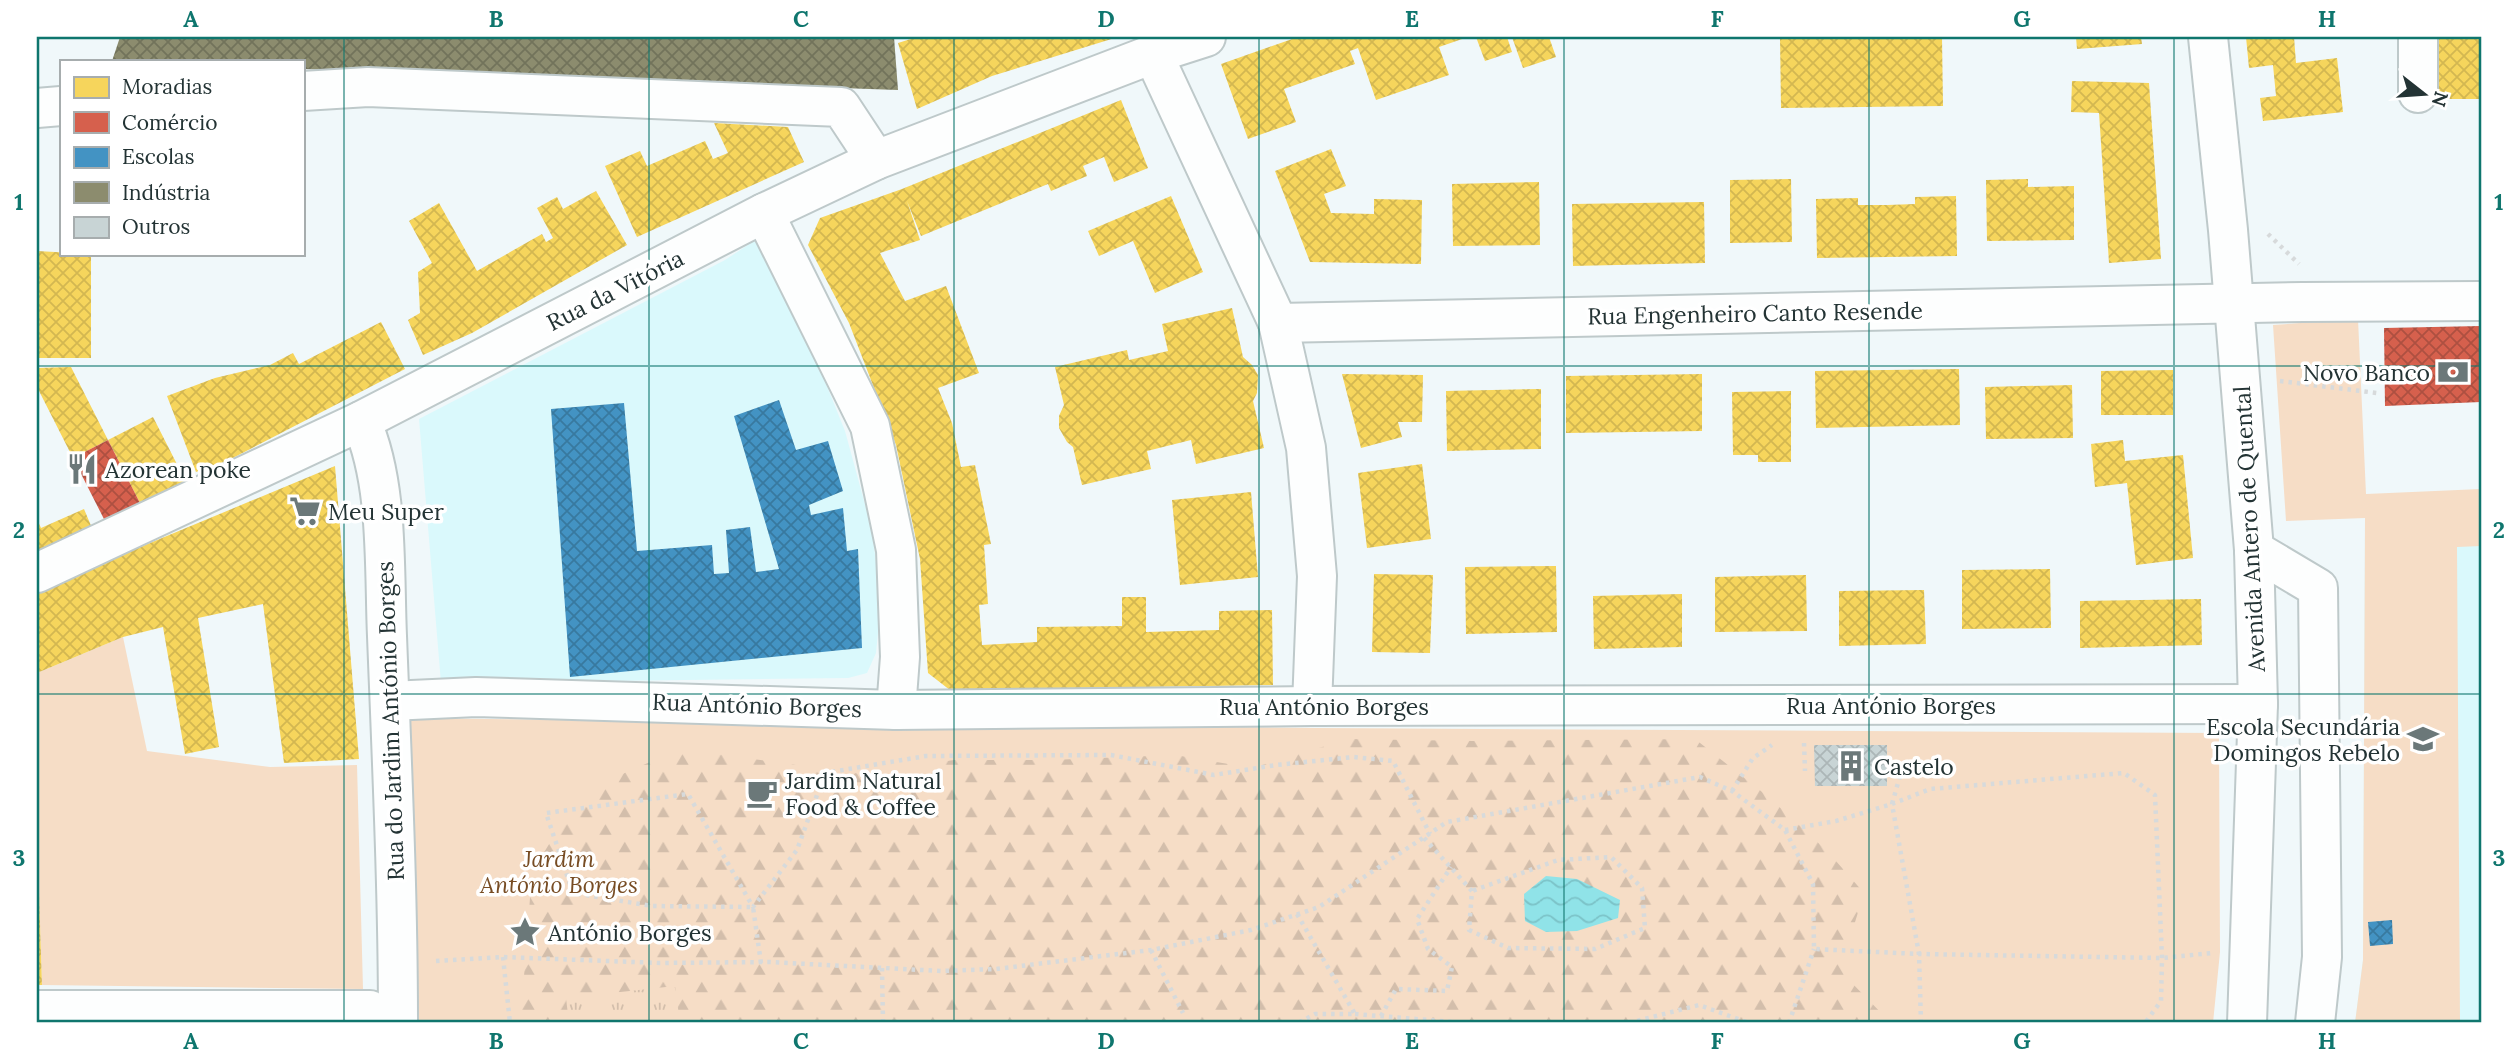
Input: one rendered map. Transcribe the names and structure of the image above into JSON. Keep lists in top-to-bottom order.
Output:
{
  "streets": {
    "street": [
      "Rua da Vitória",
      "Rua Engenheiro Canto Resende",
      "Avenida Antero de Quental",
      "Rua António Borges",
      "Rua do Jardim António Borges"
    ]
  },
  "crossings": [
    ["Rua da Vitória", "Rua do Jardim António Borges"],
    ["Rua Engenheiro Canto Resende", "Avenida Antero de Quental"],
    ["Avenida Antero de Quental", "Rua António Borges"],
    ["Rua António Borges", "Rua do Jardim António Borges"]
  ],
  "parks": ["Jardim António Borges"],
  "places": {
    "bank": ["Novo Banco"],
    "restaurant": ["Azorean poke"],
    "supermarket": ["Meu Super"],
    "school or university": ["Escola Secundária Domingos Rebelo"],
    "building": ["Castelo"],
    "cafe": ["Jardim Natural Food & Coffee"],
    "place": ["António Borges"]
  },
  "legend": [
    "Moradias",
    "Comércio",
    "Escolas",
    "Indústria",
    "Outros"
  ],
  "north": "right",
  "grid": {
    "columns": [
      "A",
      "B",
      "C",
      "D",
      "E",
      "F",
      "G",
      "H"
    ],
    "rows": ["1", "2", "3"]
  }
}
